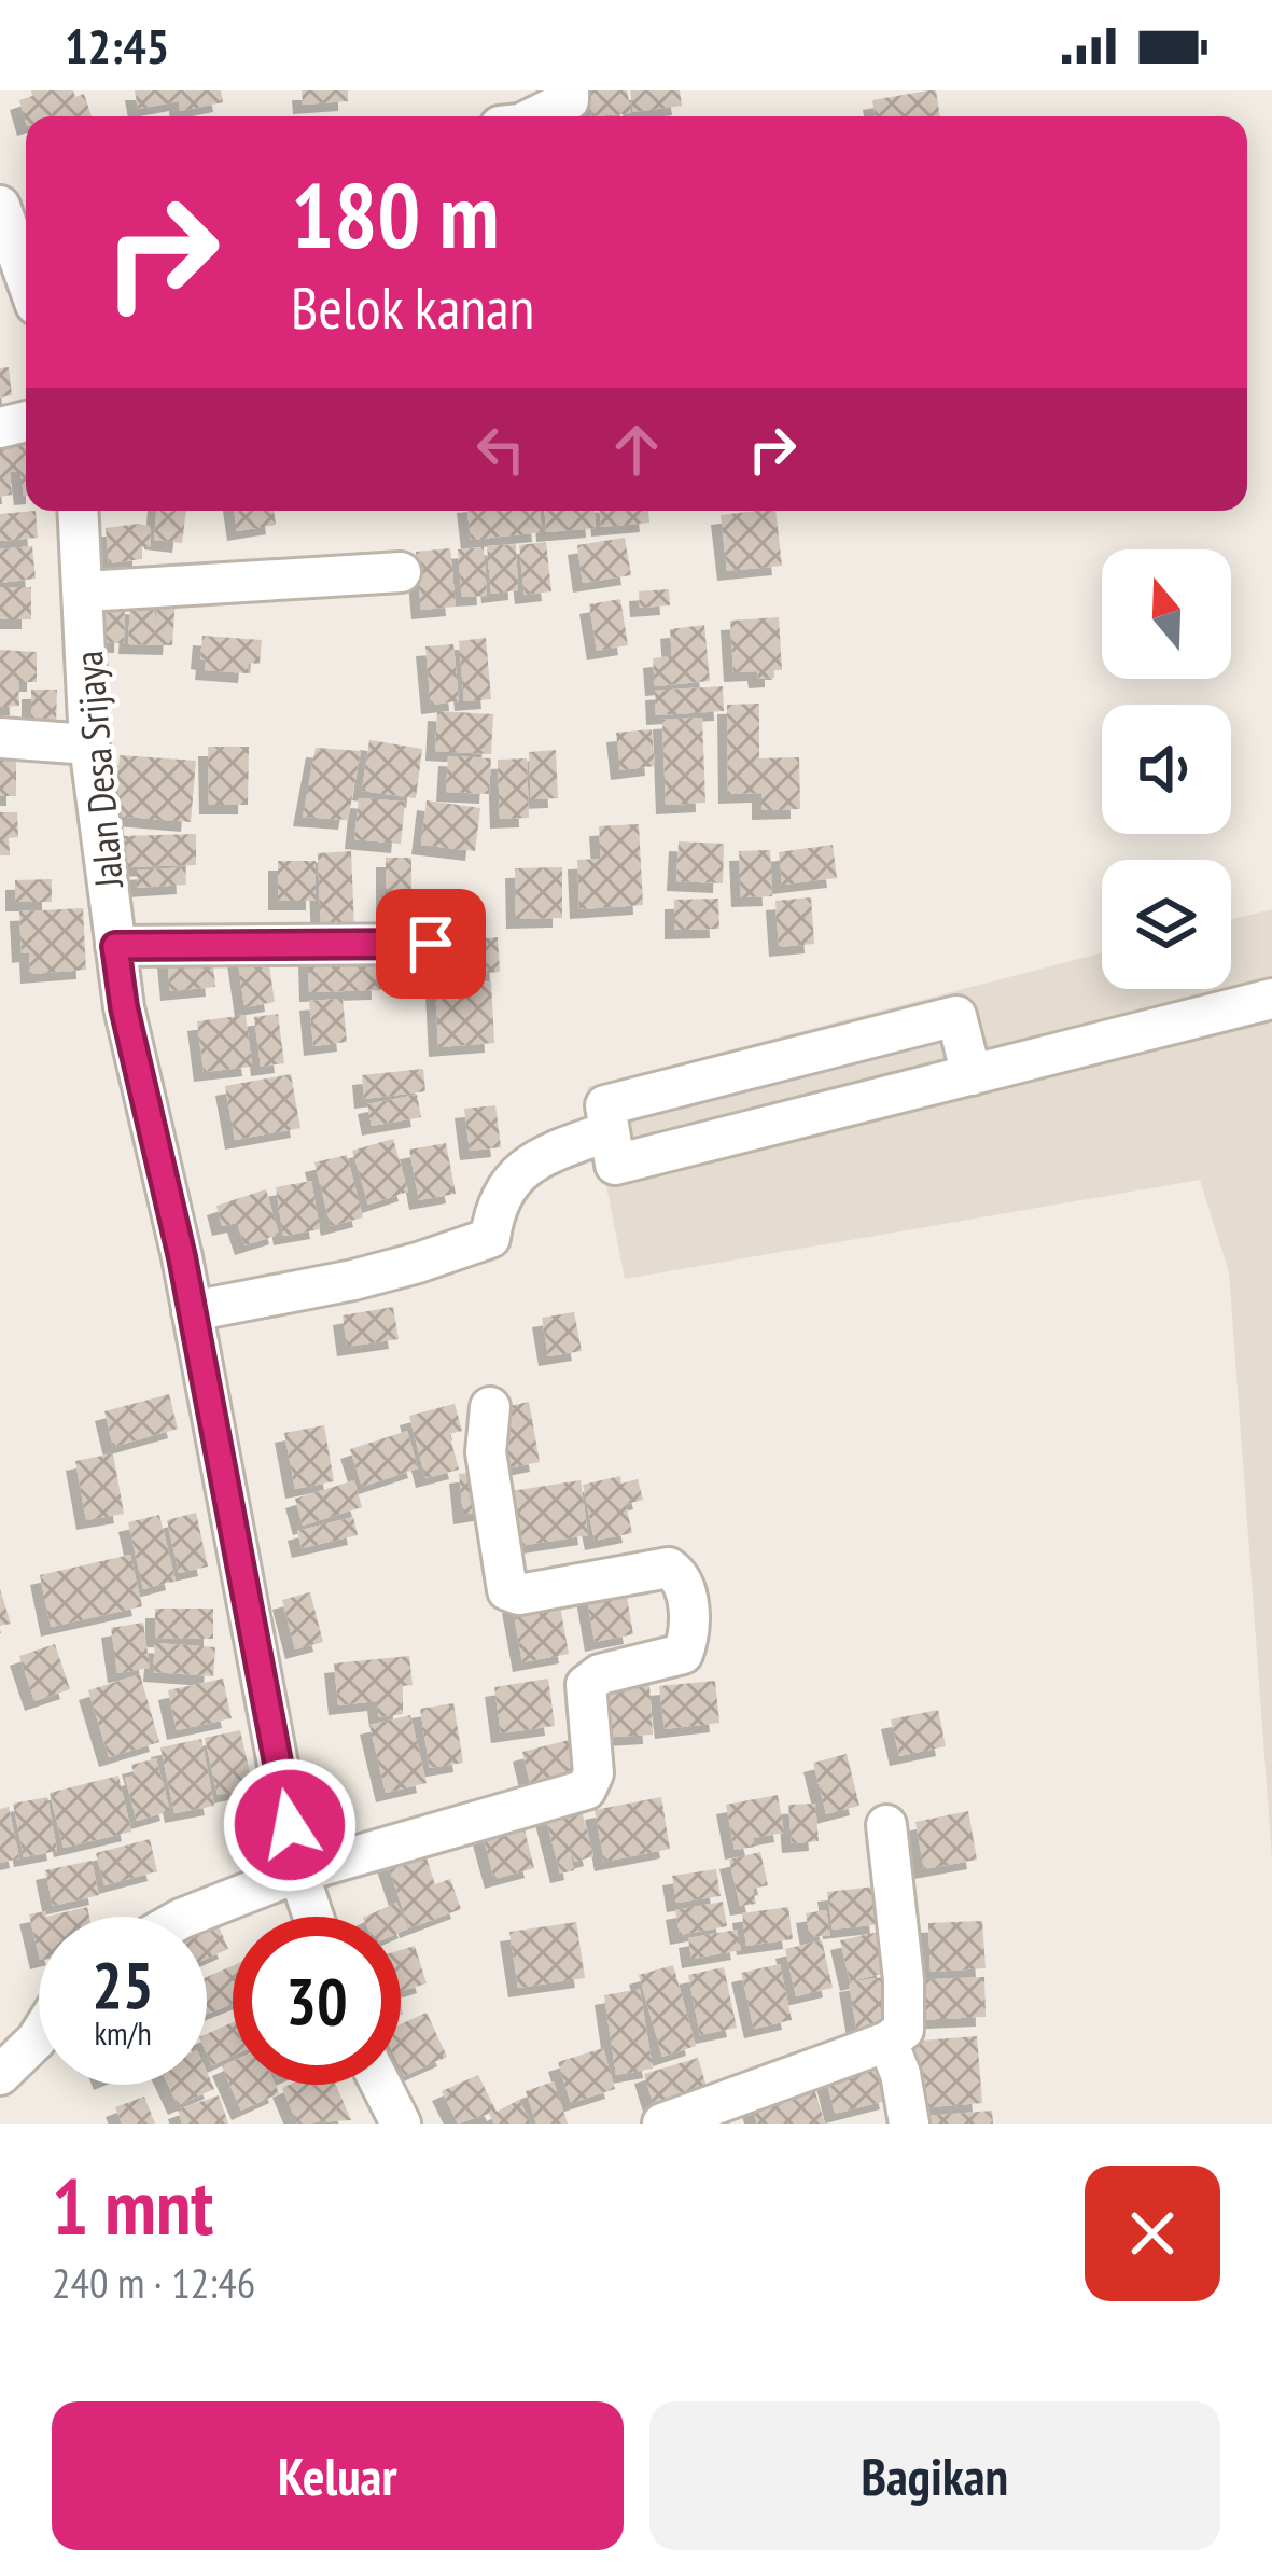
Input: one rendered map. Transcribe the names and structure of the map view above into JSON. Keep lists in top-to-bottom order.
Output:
{
  "streets": {
    "street": ["Jalan Desa Srijaya"]
  },
  "north": "top",
  "page": {
    "status": "12:45",
    "turn": ["180 m", "Belok kanan"],
    "speed": "25 km/h",
    "limit": "30",
    "heading": ["1 mnt", "240 m · 12:46"],
    "buttons": ["Keluar", "Bagikan"]
  }
}
